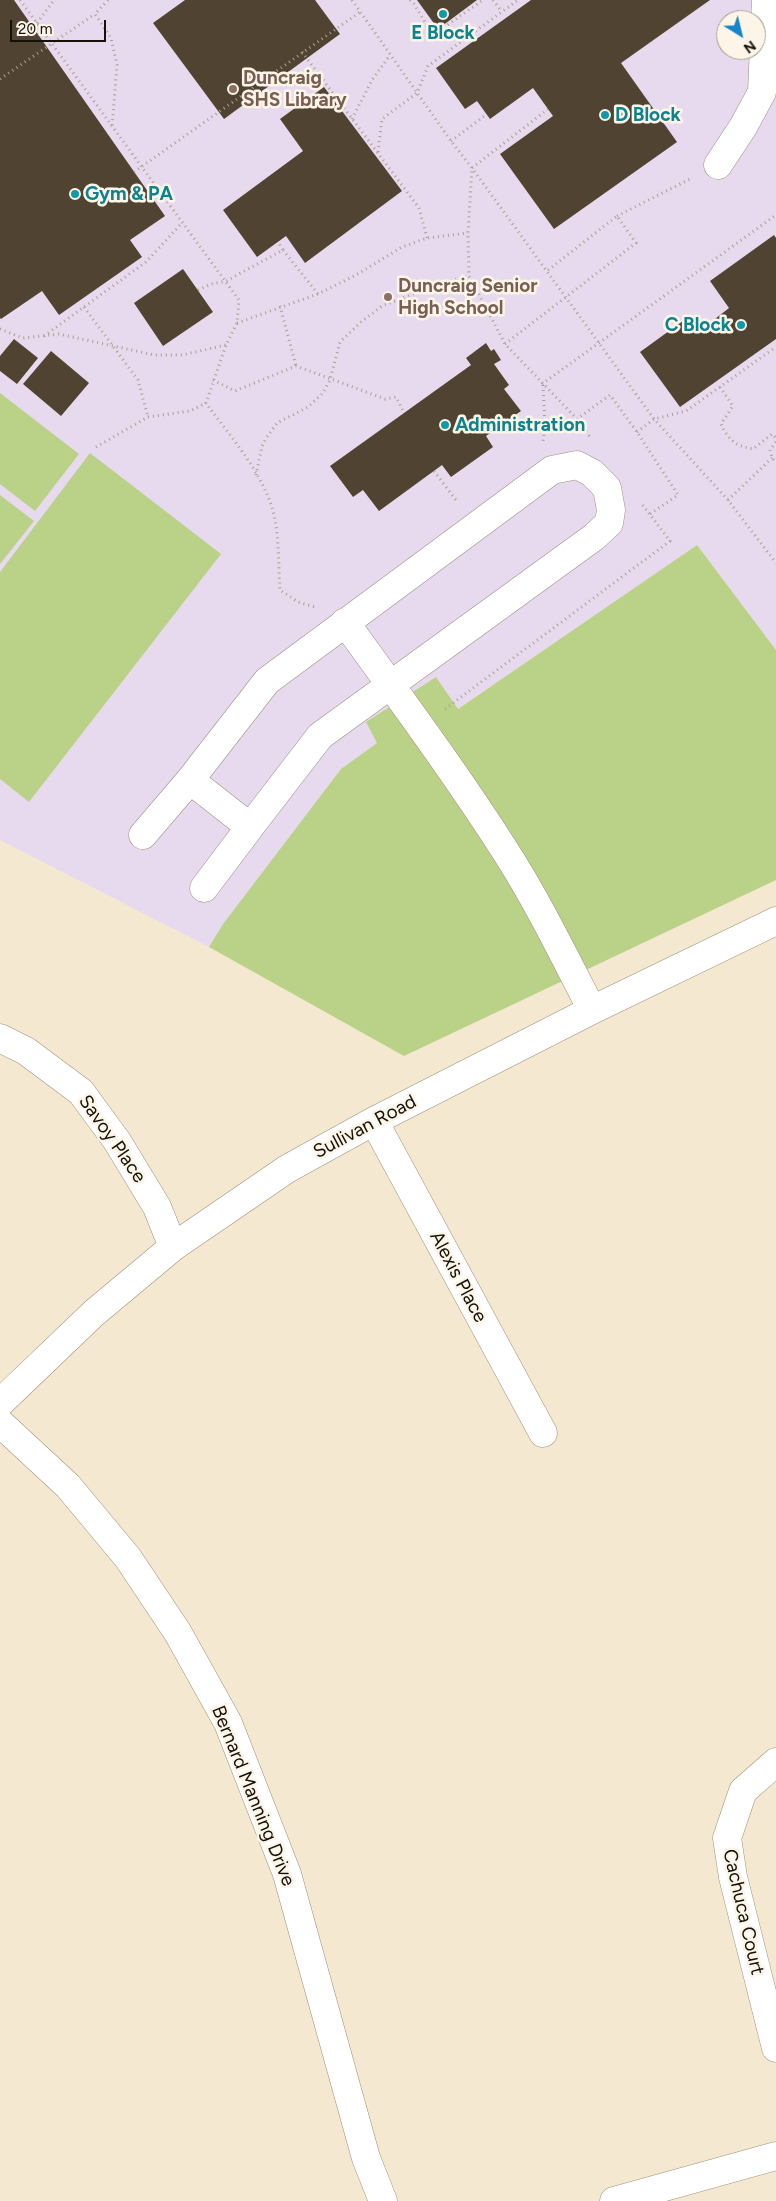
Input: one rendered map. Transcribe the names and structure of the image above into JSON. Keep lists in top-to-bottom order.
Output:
{
  "streets": {
    "street": [
      "Sullivan Road",
      "Savoy Place",
      "Alexis Place",
      "Bernard Manning Drive",
      "Cachuca Court"
    ]
  },
  "crossings": [
    ["Sullivan Road", "Savoy Place"],
    ["Sullivan Road", "Alexis Place"]
  ],
  "places": [
    "E Block",
    "Duncraig SHS Library",
    "D Block",
    "Gym & PA",
    "Duncraig Senior High School",
    "C Block",
    "Administration"
  ],
  "scale_bar": "20 m",
  "north": "bottom right"
}
